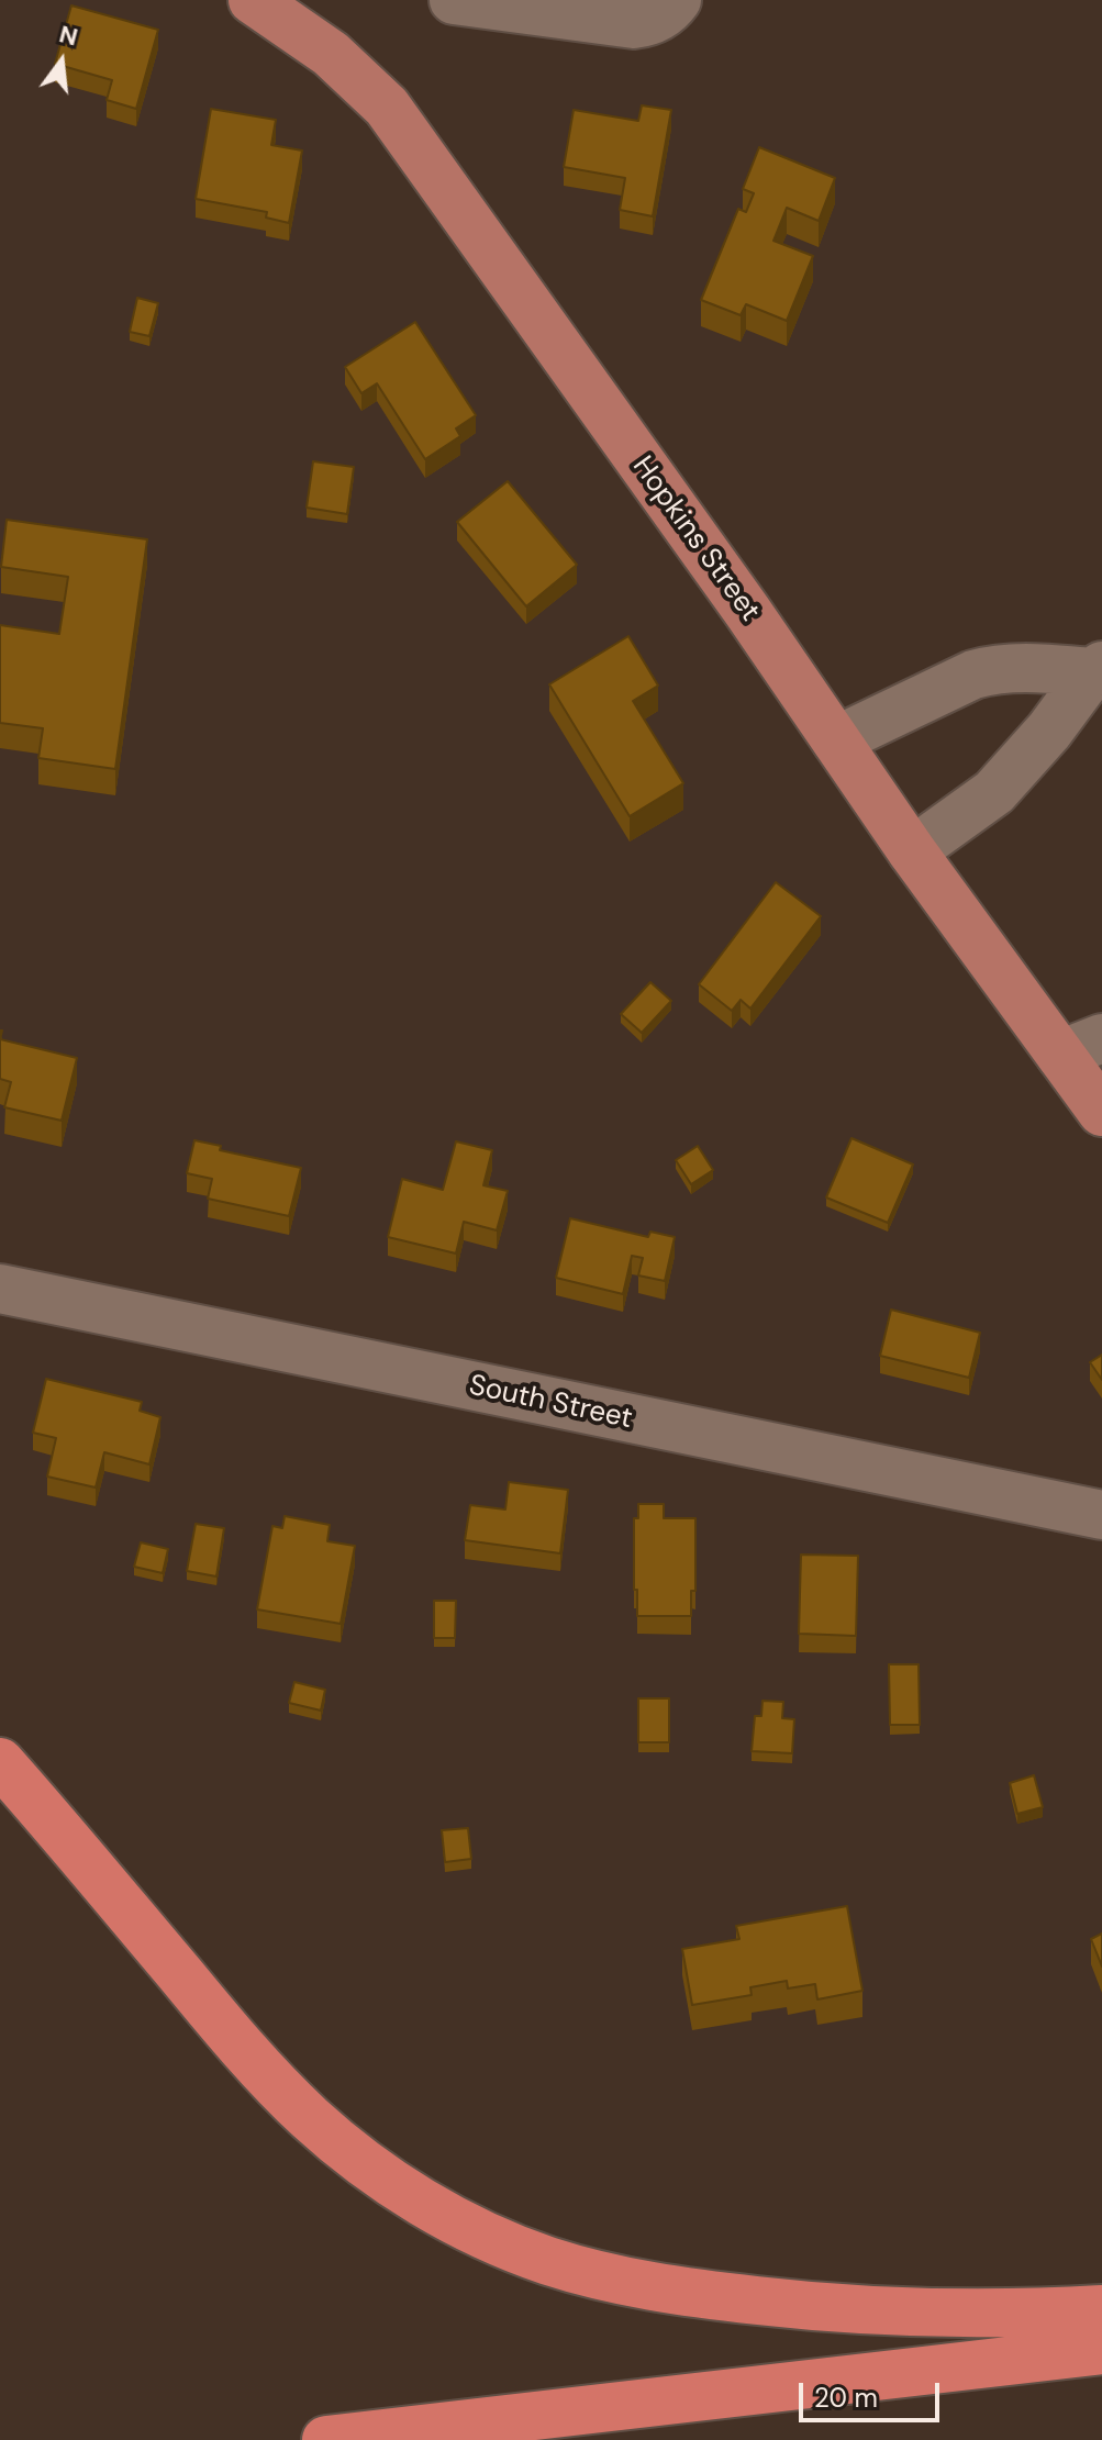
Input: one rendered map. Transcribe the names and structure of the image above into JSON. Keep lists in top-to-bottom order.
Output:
{
  "streets": {
    "main road": ["Hopkins Street"],
    "street": ["South Street"]
  },
  "scale_bar": "20 m",
  "north": "top"
}
